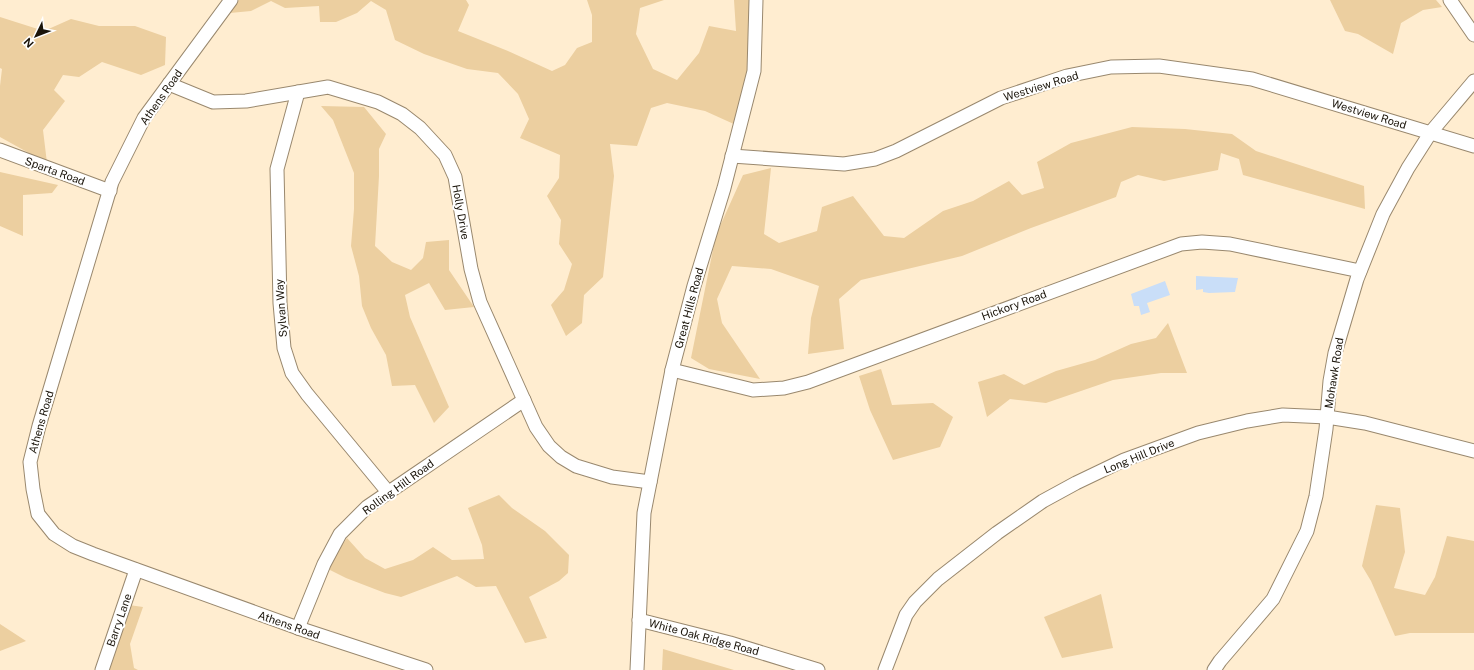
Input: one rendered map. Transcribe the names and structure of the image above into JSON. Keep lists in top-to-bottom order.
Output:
{
  "streets": {
    "street": [
      "Westview Road",
      "Athens Road",
      "Sparta Road",
      "Holly Drive",
      "Hickory Road",
      "Sylvan Way",
      "Great Hills Road",
      "Mohawk Road",
      "Long Hill Drive",
      "Rolling Hill Road",
      "Barry Lane",
      "White Oak Ridge Road"
    ]
  },
  "crossings": [
    ["Westview Road", "Great Hills Road"],
    ["Westview Road", "Mohawk Road"],
    ["Athens Road", "Sparta Road"],
    ["Athens Road", "Holly Drive"],
    ["Athens Road", "Rolling Hill Road"],
    ["Athens Road", "Barry Lane"],
    ["Holly Drive", "Sylvan Way"],
    ["Holly Drive", "Great Hills Road"],
    ["Holly Drive", "Rolling Hill Road"],
    ["Hickory Road", "Great Hills Road"],
    ["Hickory Road", "Mohawk Road"],
    ["Sylvan Way", "Rolling Hill Road"],
    ["Great Hills Road", "White Oak Ridge Road"],
    ["Mohawk Road", "Long Hill Drive"]
  ],
  "north": "bottom left"
}
